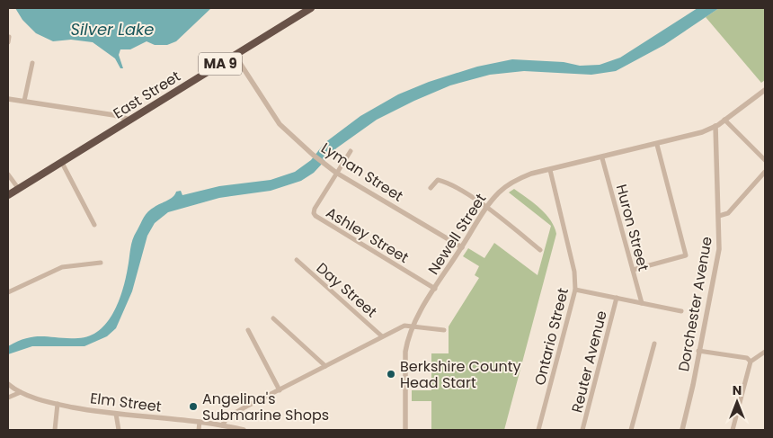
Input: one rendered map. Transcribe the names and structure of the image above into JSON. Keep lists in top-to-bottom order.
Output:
{
  "streets": {
    "highway": ["MA 9", "East Street"],
    "street": [
      "Lyman Street",
      "Huron Street",
      "Newell Street",
      "Ashley Street",
      "Day Street",
      "Dorchester Avenue",
      "Ontario Street",
      "Reuter Avenue",
      "Elm Street"
    ]
  },
  "crossings": [
    ["East Street", "Lyman Street"],
    ["Lyman Street", "Newell Street"],
    ["Lyman Street", "Ashley Street"],
    ["Huron Street", "Newell Street"],
    ["Newell Street", "Ashley Street"],
    ["Newell Street", "Dorchester Avenue"],
    ["Newell Street", "Ontario Street"]
  ],
  "water": ["Silver Lake"],
  "places": ["Berkshire County Head Start", "Angelina's Submarine Shops"],
  "north": "top"
}
